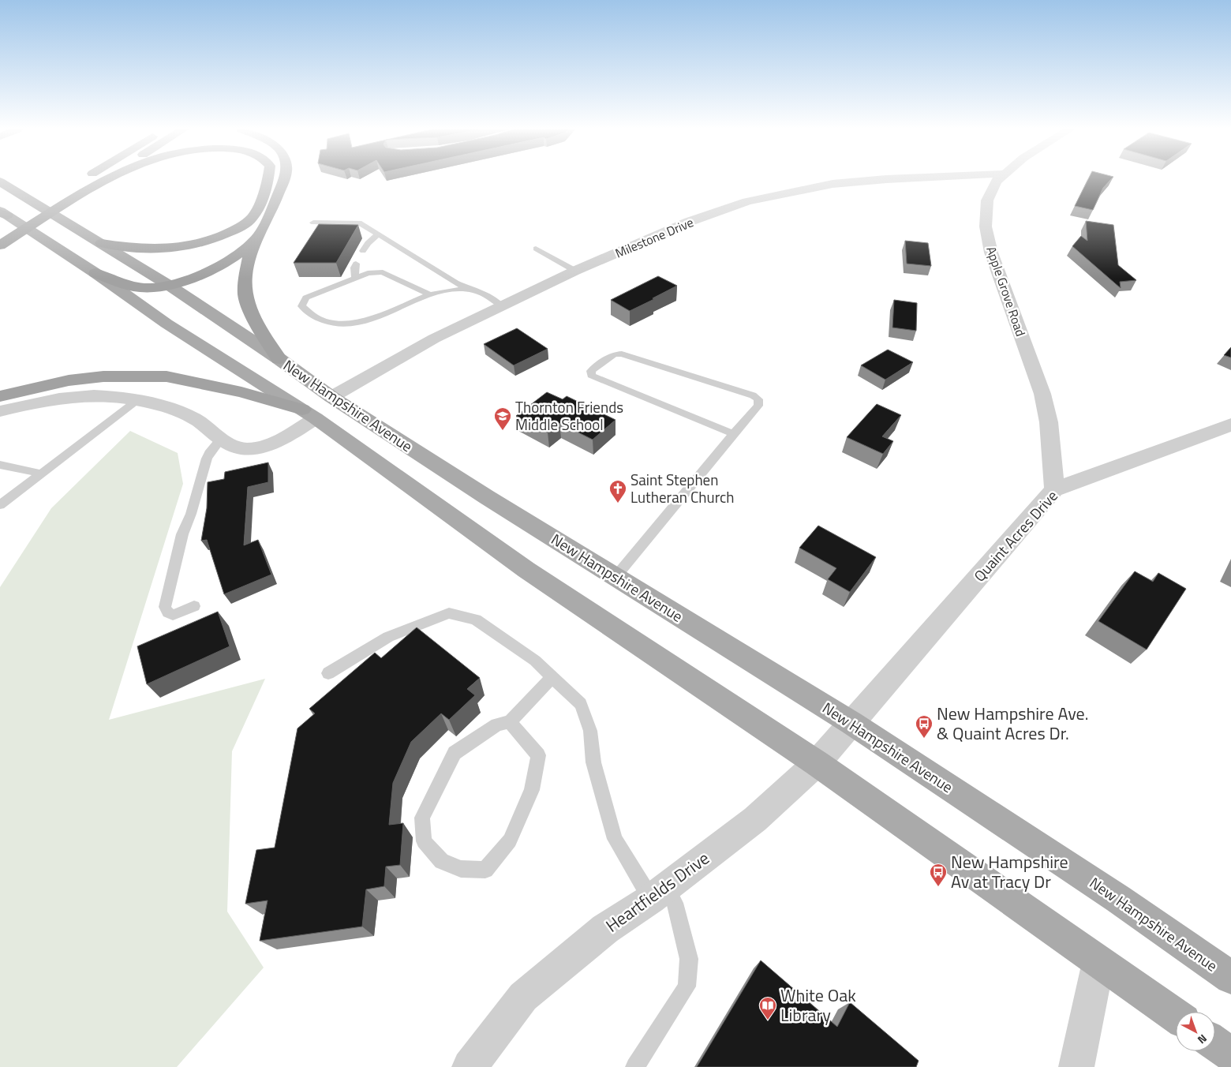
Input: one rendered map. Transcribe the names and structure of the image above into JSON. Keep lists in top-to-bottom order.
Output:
{
  "streets": {
    "main road": ["New Hampshire Avenue"],
    "street": [
      "Milestone Drive",
      "Apple Grove Road",
      "Quaint Acres Drive",
      "Heartfields Drive"
    ]
  },
  "crossings": [
    ["Milestone Drive", "New Hampshire Avenue"],
    ["Apple Grove Road", "Quaint Acres Drive"],
    ["New Hampshire Avenue", "Quaint Acres Drive"],
    ["New Hampshire Avenue", "Heartfields Drive"],
    ["Quaint Acres Drive", "Heartfields Drive"]
  ],
  "places": {
    "school or university": ["Thornton Friends Middle School"],
    "church": ["Saint Stephen Lutheran Church"],
    "bus stop": ["New Hampshire Ave. & Quaint Acres Dr.", "New Hampshire Av at Tracy Dr"],
    "library": ["White Oak Library"]
  },
  "north": "bottom right"
}
